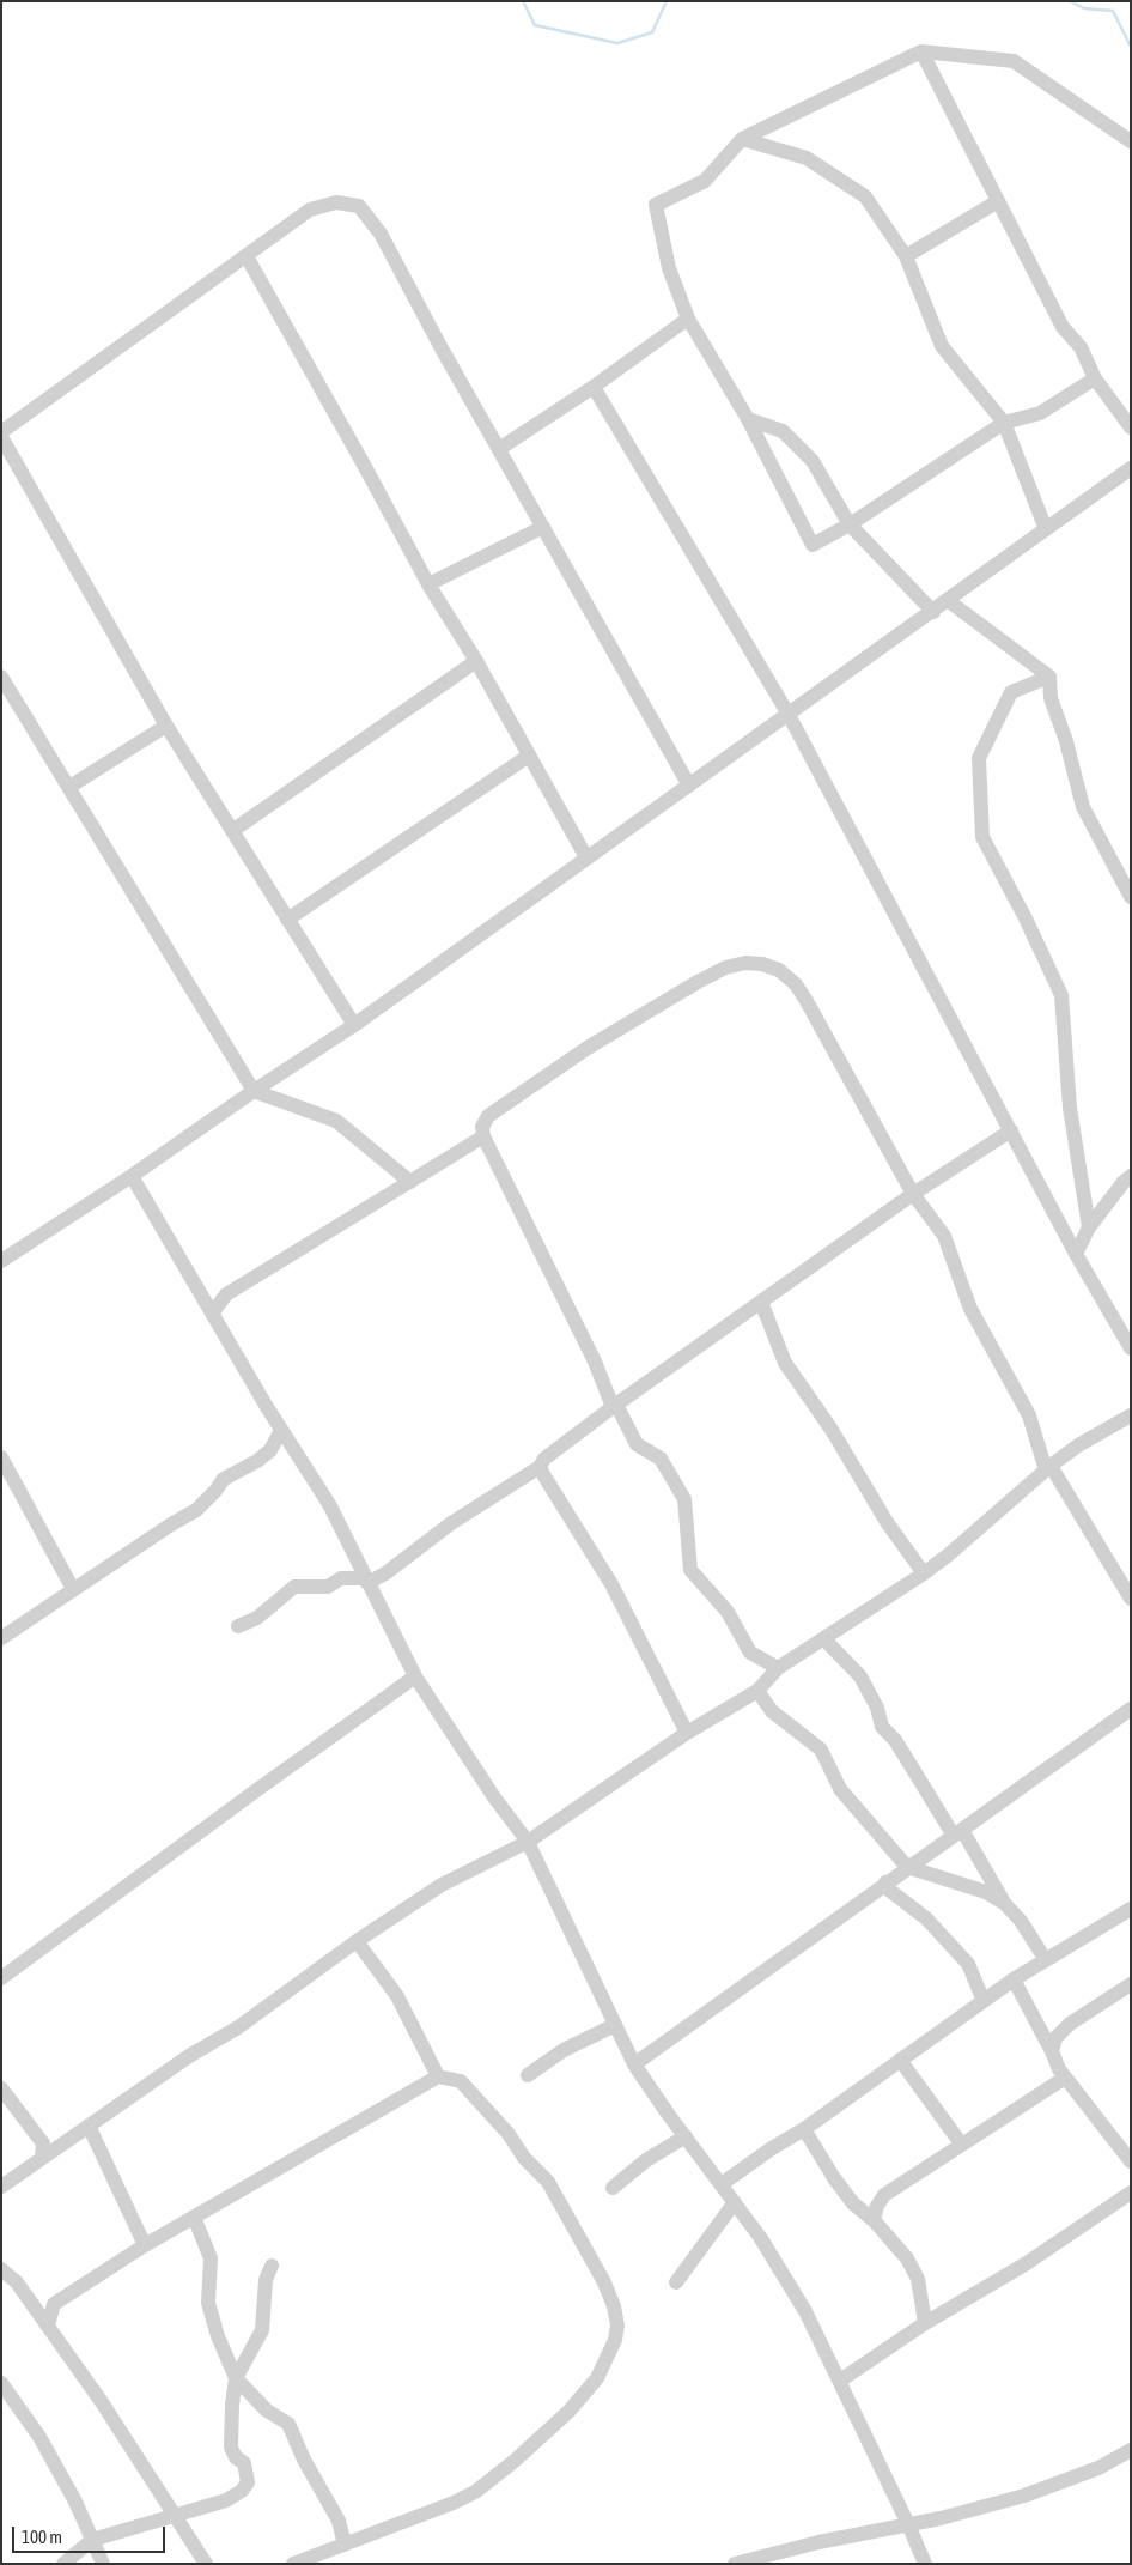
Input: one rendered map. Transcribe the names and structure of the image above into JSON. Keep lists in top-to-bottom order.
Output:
{
  "scale_bar": "100 m"
}
